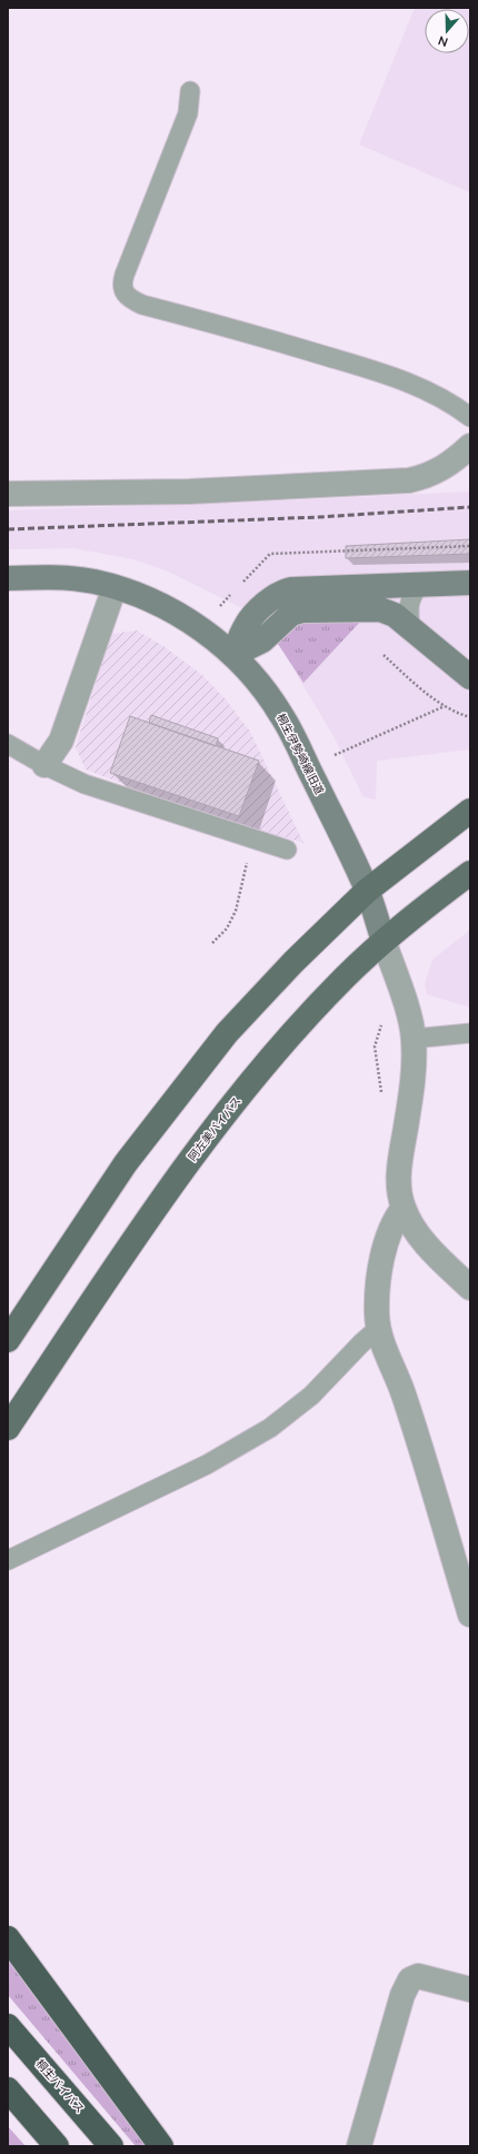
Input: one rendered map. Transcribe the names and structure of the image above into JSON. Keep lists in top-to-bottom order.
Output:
{
  "streets": {
    "highway": ["桐生バイパス"],
    "main road": ["阿左美バイパス"],
    "street": ["桐生伊勢崎線旧道"]
  },
  "crossings": [
    ["桐生伊勢崎線旧道", "阿左美バイパス"]
  ],
  "north": "bottom"
}
